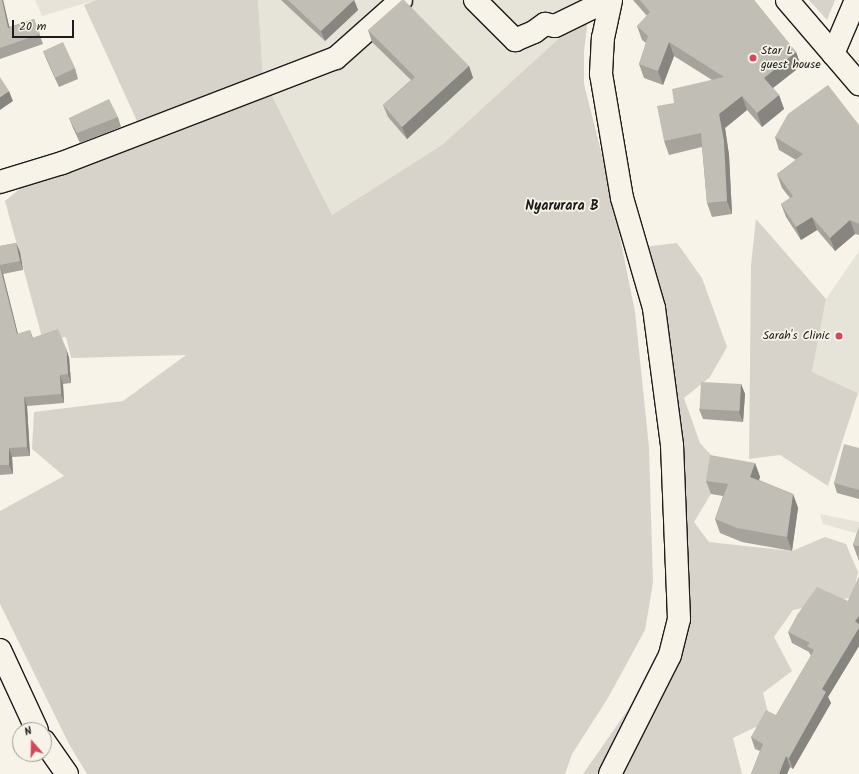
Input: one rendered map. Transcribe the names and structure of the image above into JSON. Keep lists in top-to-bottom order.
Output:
{
  "districts": ["Nyarurara B"],
  "places": ["Star L guest house", "Sarah's Clinic"],
  "scale_bar": "20 m",
  "north": "top"
}
